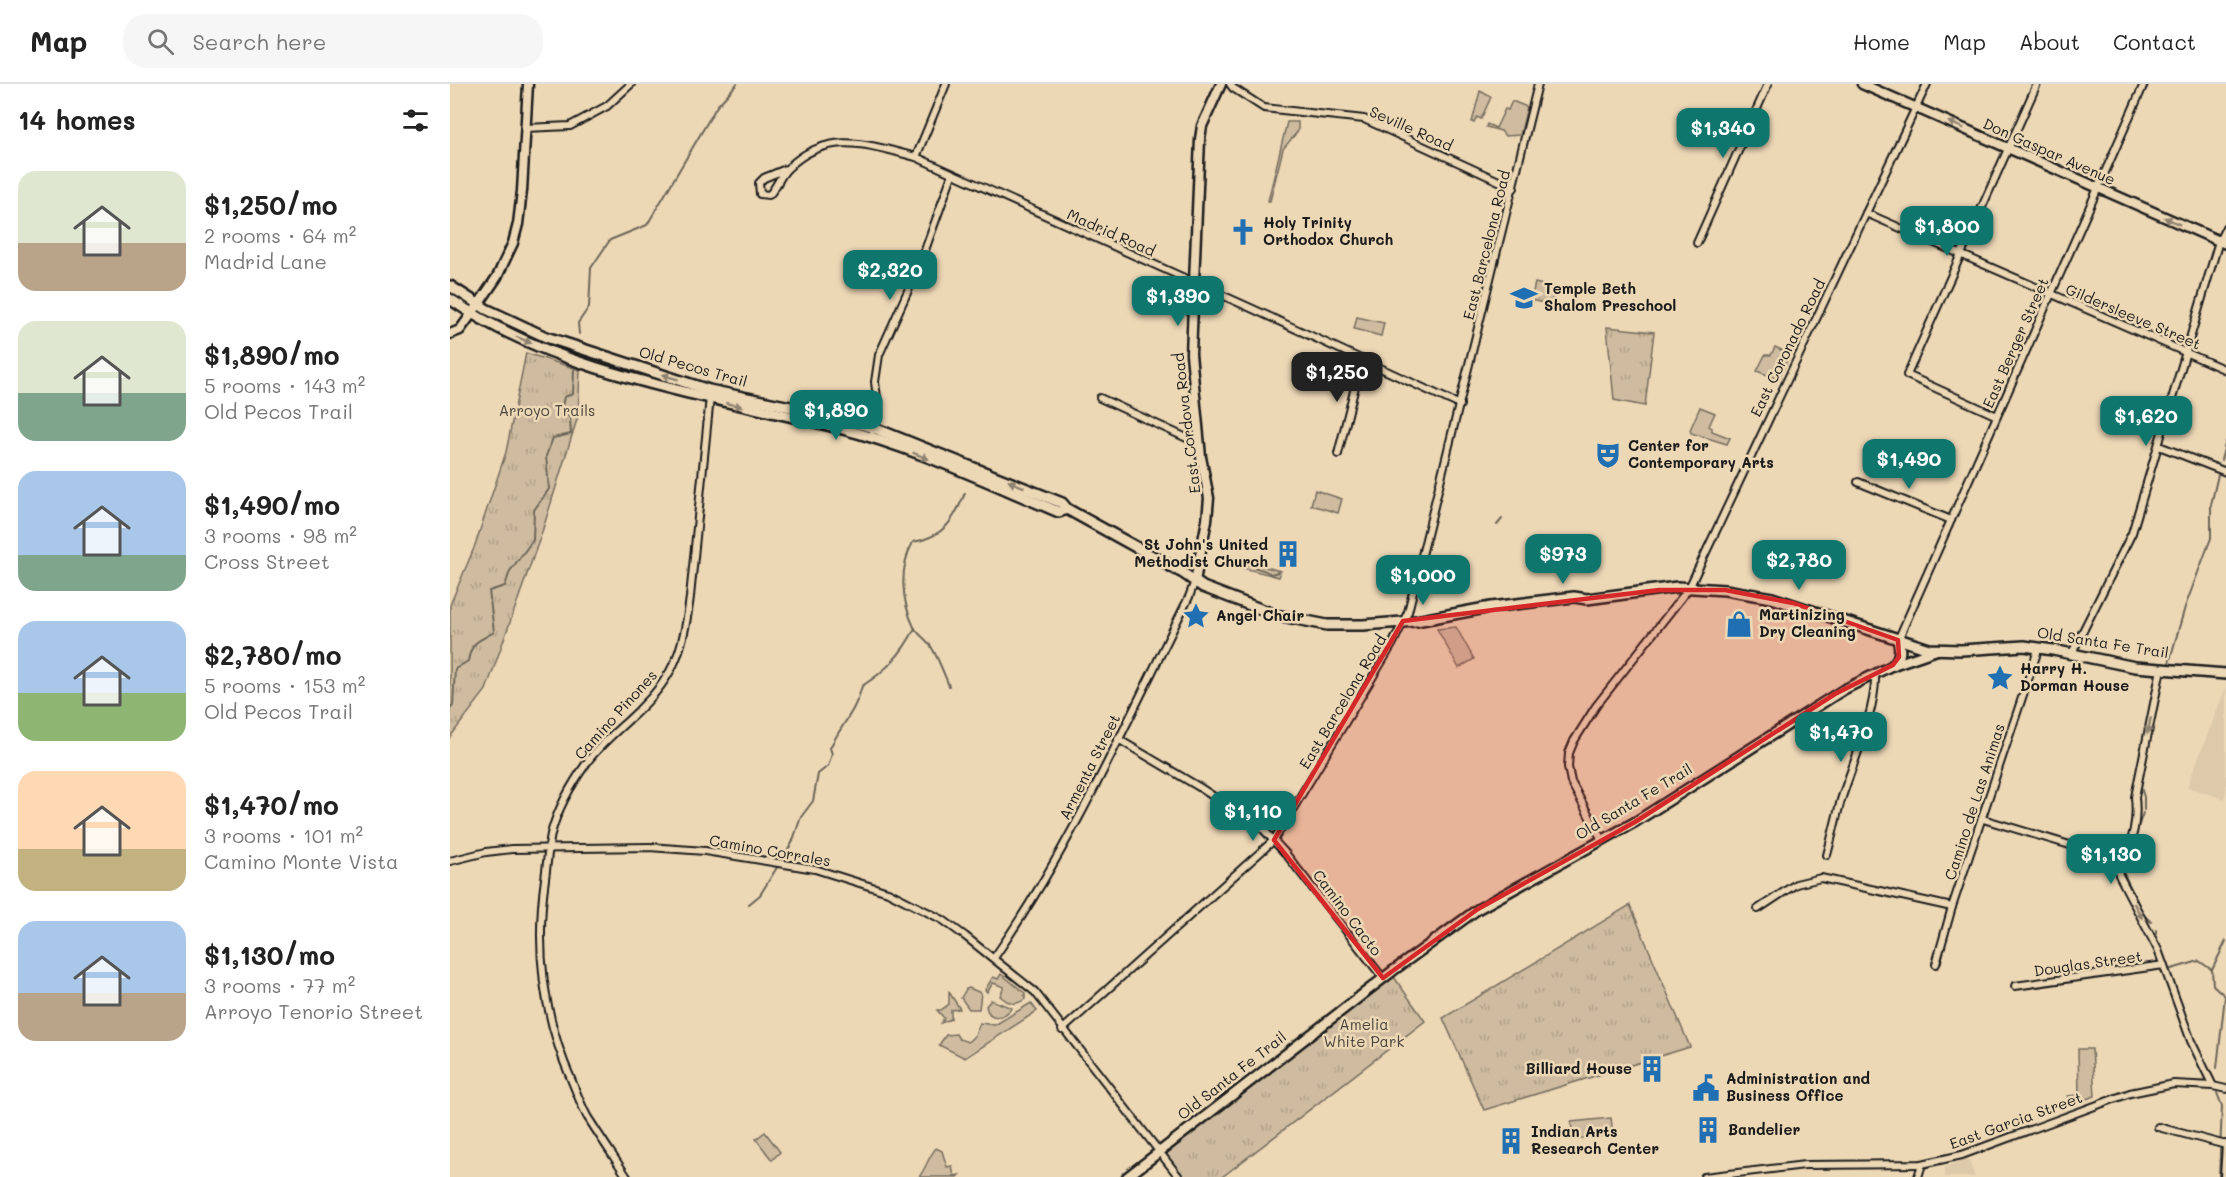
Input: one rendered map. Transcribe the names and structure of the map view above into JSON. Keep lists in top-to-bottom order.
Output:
{
  "streets": {
    "main road": ["Old Pecos Trail", "Old Santa Fe Trail"],
    "street": [
      "Seville Road",
      "Don Gaspar Avenue",
      "Madrid Road",
      "East Barcelona Road",
      "Gildersleeve Street",
      "East Berger Street",
      "East Coronado Road",
      "East Cordova Road",
      "Camino Pinones",
      "Armenta Street",
      "Camino de Las Animas",
      "Camino Corrales",
      "Camino Cacto",
      "Douglas Street",
      "East Garcia Street"
    ]
  },
  "crossings": [
    ["Seville Road", "East Barcelona Road"],
    ["Don Gaspar Avenue", "East Berger Street"],
    ["Don Gaspar Avenue", "East Coronado Road"],
    ["Madrid Road", "East Barcelona Road"],
    ["Madrid Road", "East Cordova Road"],
    ["East Barcelona Road", "Old Pecos Trail"],
    ["East Barcelona Road", "Camino Corrales"],
    ["East Barcelona Road", "Camino Cacto"],
    ["Gildersleeve Street", "East Berger Street"],
    ["Gildersleeve Street", "East Coronado Road"],
    ["East Berger Street", "Old Pecos Trail"],
    ["East Coronado Road", "Old Pecos Trail"],
    ["East Coronado Road", "Old Santa Fe Trail"],
    ["Old Pecos Trail", "East Cordova Road"],
    ["Old Pecos Trail", "Old Santa Fe Trail"],
    ["Old Pecos Trail", "Camino Pinones"],
    ["Old Pecos Trail", "Armenta Street"],
    ["East Cordova Road", "Armenta Street"],
    ["Old Santa Fe Trail", "Camino de Las Animas"],
    ["Old Santa Fe Trail", "Camino Corrales"],
    ["Old Santa Fe Trail", "Camino Cacto"],
    ["Camino Pinones", "Camino Corrales"],
    ["Armenta Street", "Camino Corrales"],
    ["Armenta Street", "Camino Cacto"]
  ],
  "one_way": ["Don Gaspar Avenue"],
  "parks": ["Arroyo Trails", "Amelia White Park"],
  "places": {
    "church": ["Holy Trinity Orthodox Church"],
    "school or university": ["Temple Beth Shalom Preschool"],
    "theatre": ["Center for Contemporary Arts"],
    "building": [
      "St John's United Methodist Church",
      "Billiard House",
      "Bandelier",
      "Indian Arts Research Center"
    ],
    "place": ["Angel Chair", "Harry H. Dorman House"],
    "shop": ["Martinizing Dry Cleaning"],
    "public building": ["Administration and Business Office"]
  },
  "page": {
    "header": "Map",
    "search": "Search here",
    "nav": [
      "Home",
      "Map",
      "About",
      "Contact"
    ],
    "heading": "14 homes",
    "price": [
      "$1,340",
      "$1,800",
      "$2,320",
      "$1,390",
      "$1,250",
      "$1,890",
      "$1,620",
      "$1,490",
      "$973",
      "$2,780",
      "$1,000",
      "$1,470",
      "$1,110",
      "$1,130"
    ],
    "list": [
      {
        "name": "$1,250/mo",
        "note": "2 rooms · 64 m² · Madrid Lane"
      },
      {
        "name": "$1,890/mo",
        "note": "5 rooms · 143 m² · Old Pecos Trail"
      },
      {
        "name": "$1,490/mo",
        "note": "3 rooms · 98 m² · Cross Street"
      },
      {
        "name": "$2,780/mo",
        "note": "5 rooms · 153 m² · Old Pecos Trail"
      },
      {
        "name": "$1,470/mo",
        "note": "3 rooms · 101 m² · Camino Monte Vista"
      },
      {
        "name": "$1,130/mo",
        "note": "3 rooms · 77 m² · Arroyo Tenorio Street"
      }
    ]
  }
}
